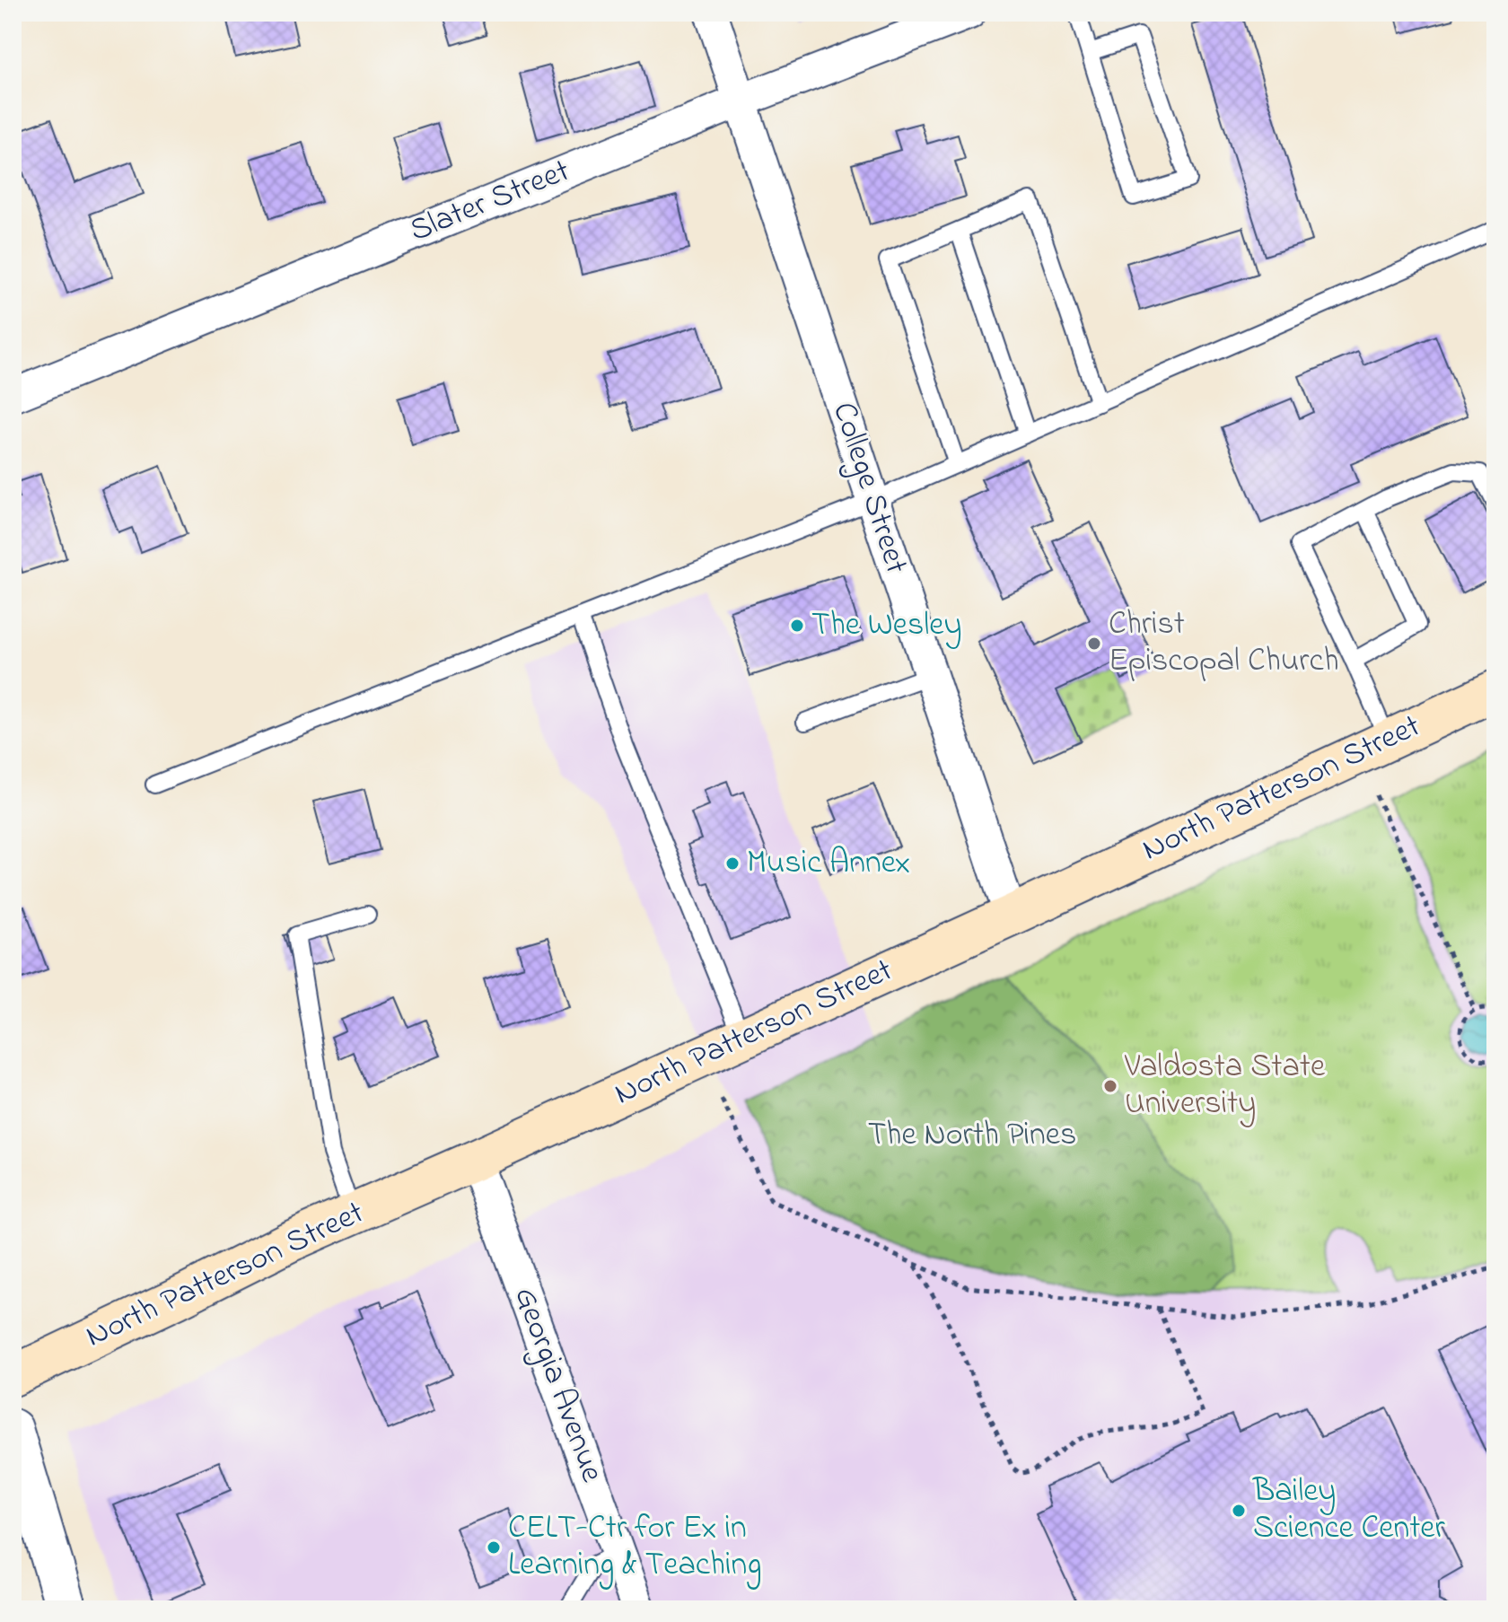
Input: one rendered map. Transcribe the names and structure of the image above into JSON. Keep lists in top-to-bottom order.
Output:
{
  "streets": {
    "main road": ["North Patterson Street"],
    "street": ["Slater Street", "College Street", "Georgia Avenue"]
  },
  "crossings": [
    ["Slater Street", "College Street"],
    ["College Street", "North Patterson Street"],
    ["North Patterson Street", "Georgia Avenue"]
  ],
  "parks": ["The North Pines"],
  "places": [
    "The Wesley",
    "Christ Episcopal Church",
    "Music Annex",
    "Valdosta State University",
    "Bailey Science Center",
    "CELT-Ctr for Ex in Learning & Teaching"
  ]
}
